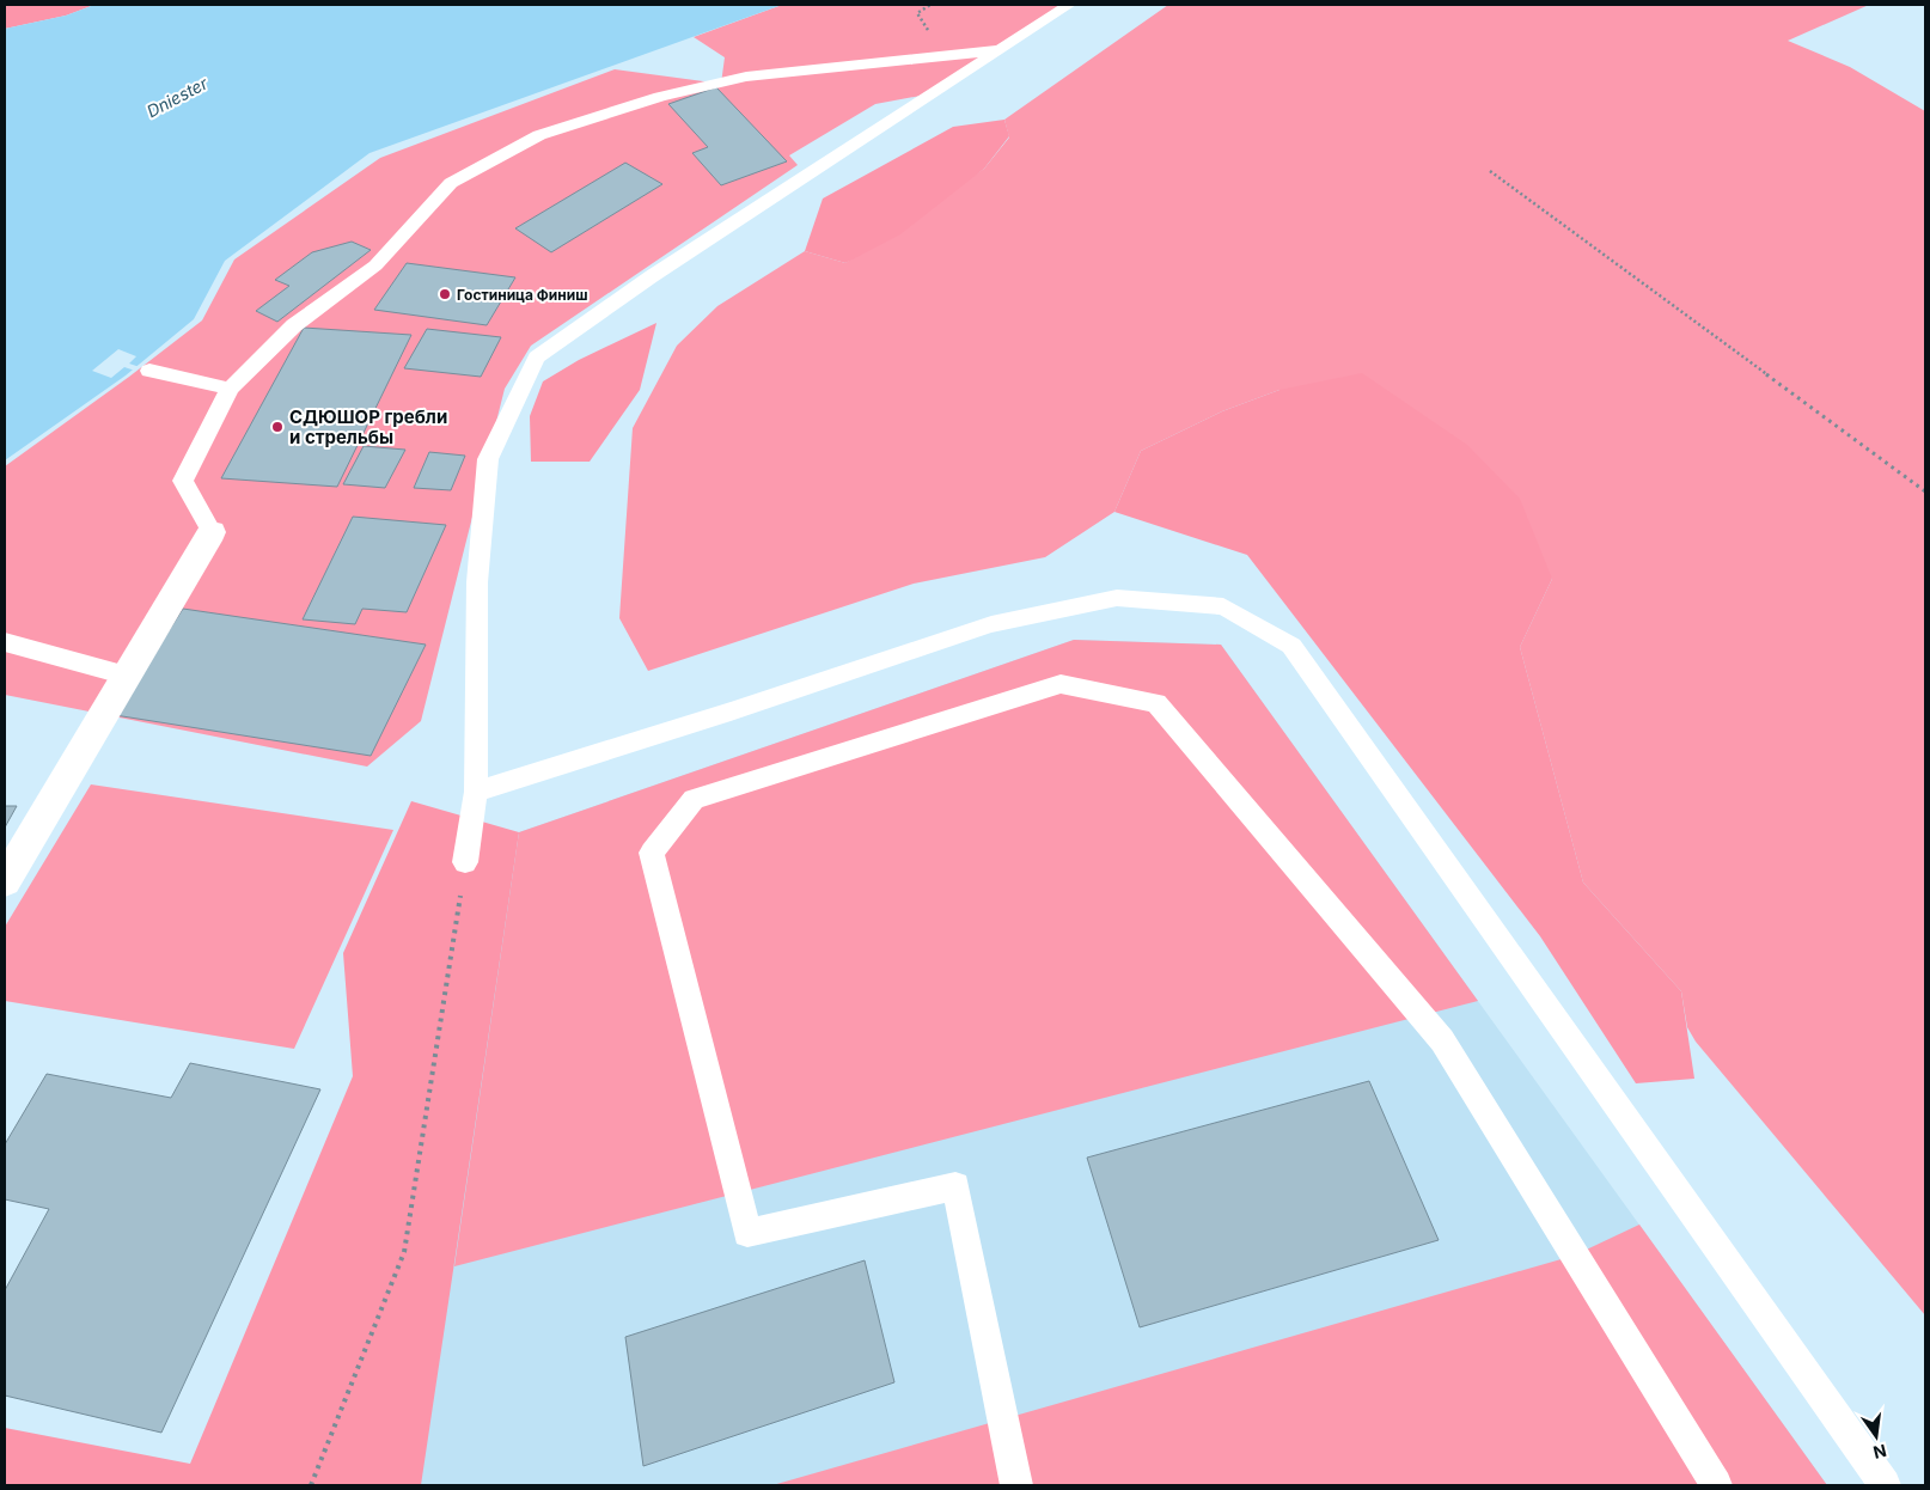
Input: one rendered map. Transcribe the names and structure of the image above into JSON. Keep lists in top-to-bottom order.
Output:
{
  "water": ["Dniester"],
  "places": ["Гостиница Финиш", "СДЮШОР гребли и стрельбы"],
  "north": "bottom"
}
